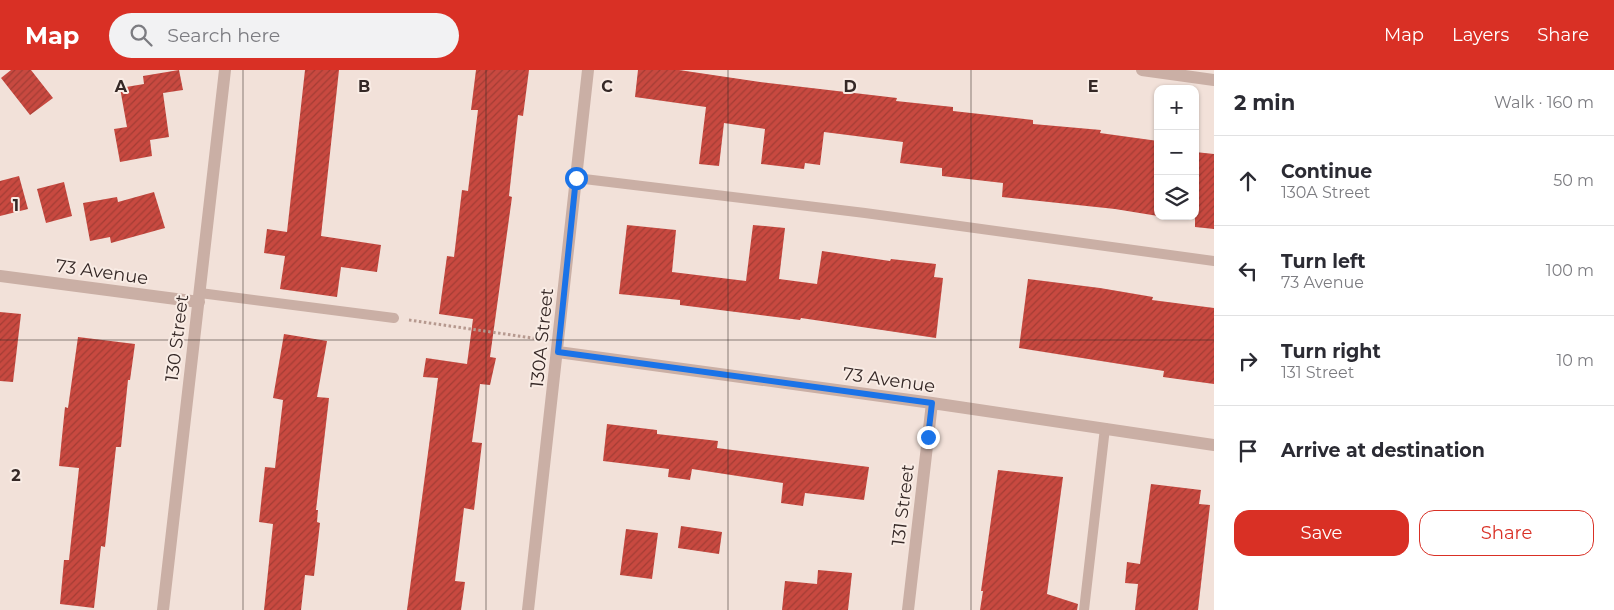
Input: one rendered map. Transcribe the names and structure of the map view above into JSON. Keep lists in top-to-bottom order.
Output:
{
  "streets": {
    "street": [
      "73 Avenue",
      "130 Street",
      "130A Street",
      "131 Street"
    ]
  },
  "crossings": [
    ["73 Avenue", "130 Street"],
    ["73 Avenue", "130A Street"],
    ["73 Avenue", "131 Street"]
  ],
  "page": {
    "header": "Map",
    "search": "Search here",
    "nav": ["Map", "Layers", "Share"],
    "heading": ["2 min", "Walk · 160 m"],
    "map_buttons": ["+", "−"],
    "list": [
      ["Continue", "130A Street", "50 m"],
      ["Turn left", "73 Avenue", "100 m"],
      ["Turn right", "131 Street", "10 m"],
      "Arrive at destination"
    ],
    "buttons": ["Save", "Share"]
  },
  "grid": {
    "columns": [
      "A",
      "B",
      "C",
      "D",
      "E"
    ],
    "rows": ["1", "2"]
  }
}
